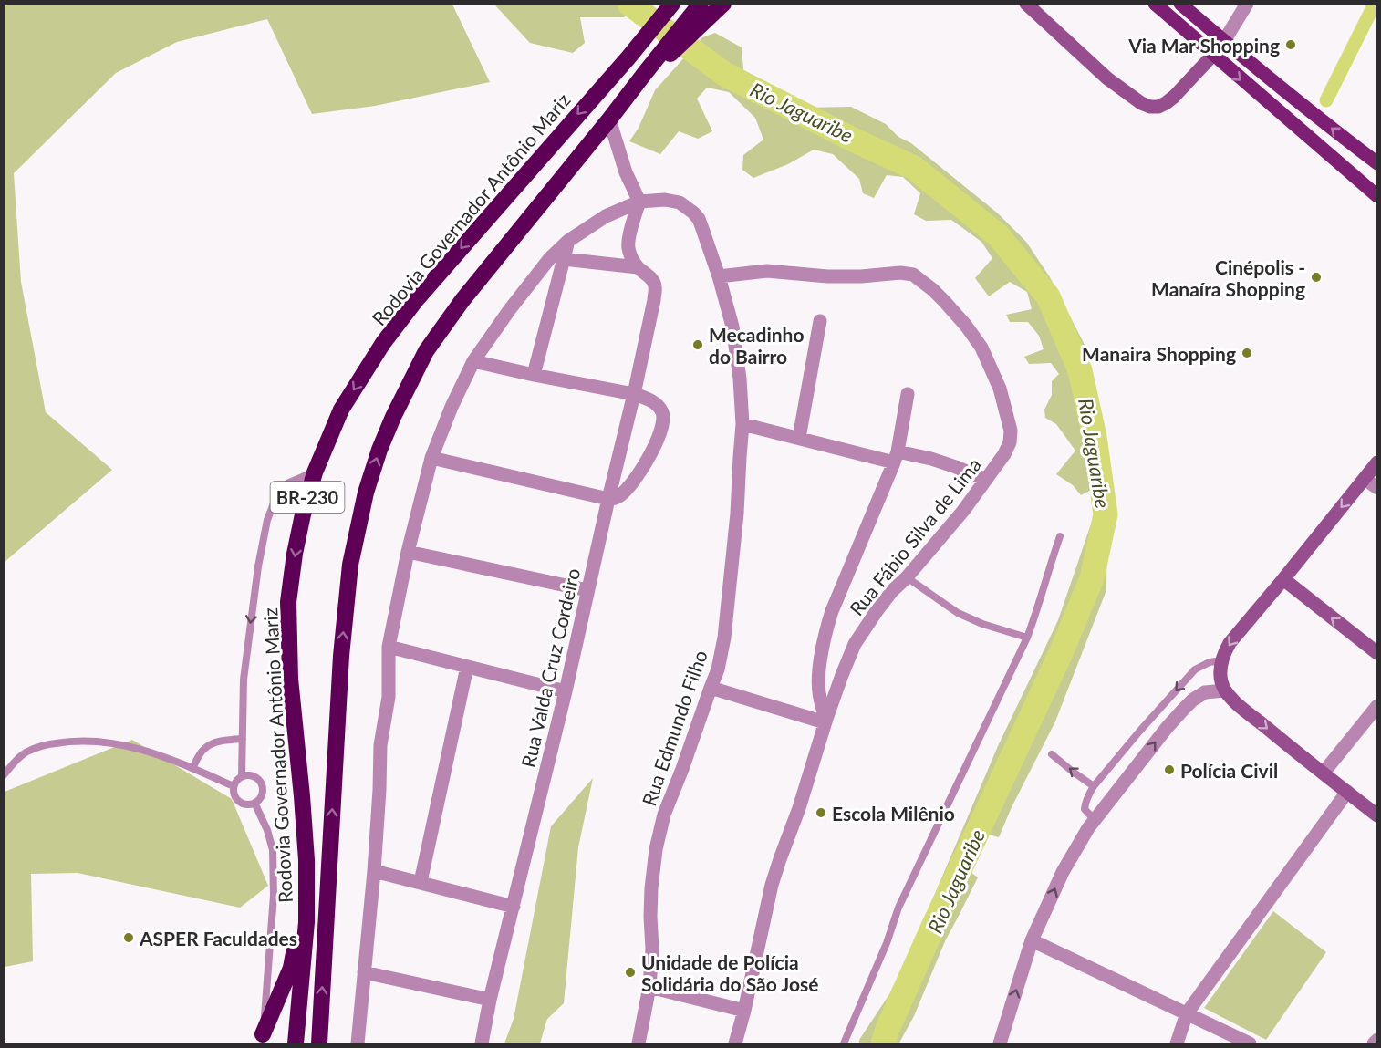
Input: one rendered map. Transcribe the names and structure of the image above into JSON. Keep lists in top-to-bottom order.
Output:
{
  "streets": {
    "highway": ["Rodovia Governador Antônio Mariz", "BR-230"],
    "street": ["Rua Fábio Silva de Lima", "Rua Valda Cruz Cordeiro", "Rua Edmundo Filho"]
  },
  "crossings": [
    ["Rua Fábio Silva de Lima", "Rua Edmundo Filho"]
  ],
  "water": ["Rio Jaguaribe"],
  "places": [
    "Via Mar Shopping",
    "Cinépolis - Manaíra Shopping",
    "Mecadinho do Bairro",
    "Manaira Shopping",
    "Polícia Civil",
    "Escola Milênio",
    "ASPER Faculdades",
    "Unidade de Polícia Solidária do São José"
  ]
}
